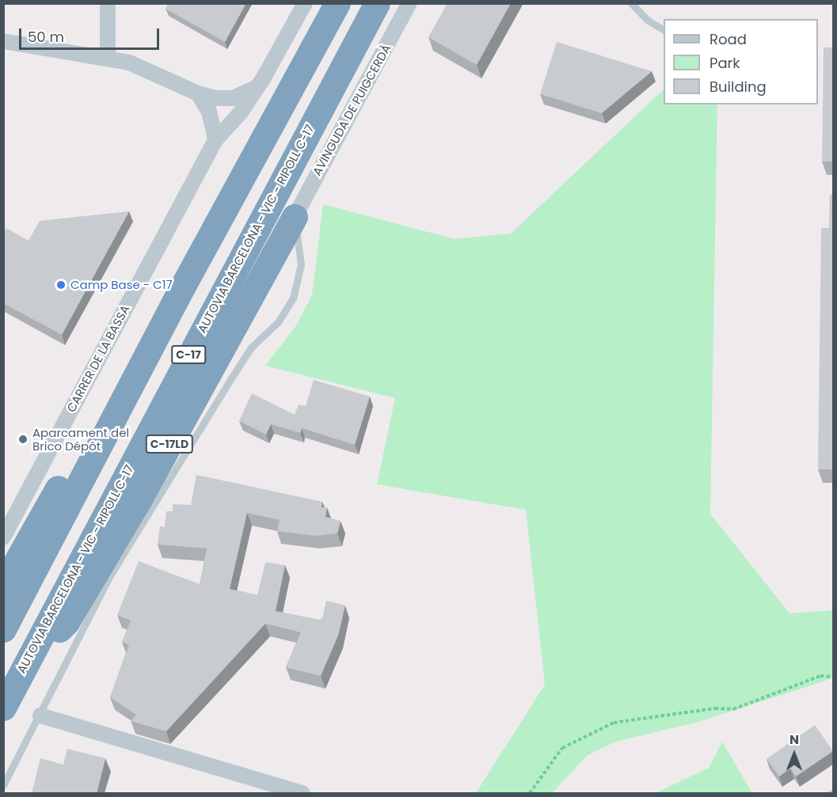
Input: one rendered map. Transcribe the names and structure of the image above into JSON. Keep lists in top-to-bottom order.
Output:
{
  "streets": {
    "highway": ["AUTOVIA BARCELONA - VIC - RIPOLL C-17", "C-17", "C-17LD"],
    "street": ["AVINGUDA DE PUIGCERDÀ", "CARRER DE LA BASSA"]
  },
  "crossings": [
    ["AVINGUDA DE PUIGCERDÀ", "C-17LD"],
    ["AUTOVIA BARCELONA - VIC - RIPOLL C-17", "C-17LD"]
  ],
  "places": ["Camp Base - C17", "Aparcament del Brico Dépôt"],
  "legend": ["Road", "Park", "Building"],
  "scale_bar": "50 m",
  "north": "top"
}
